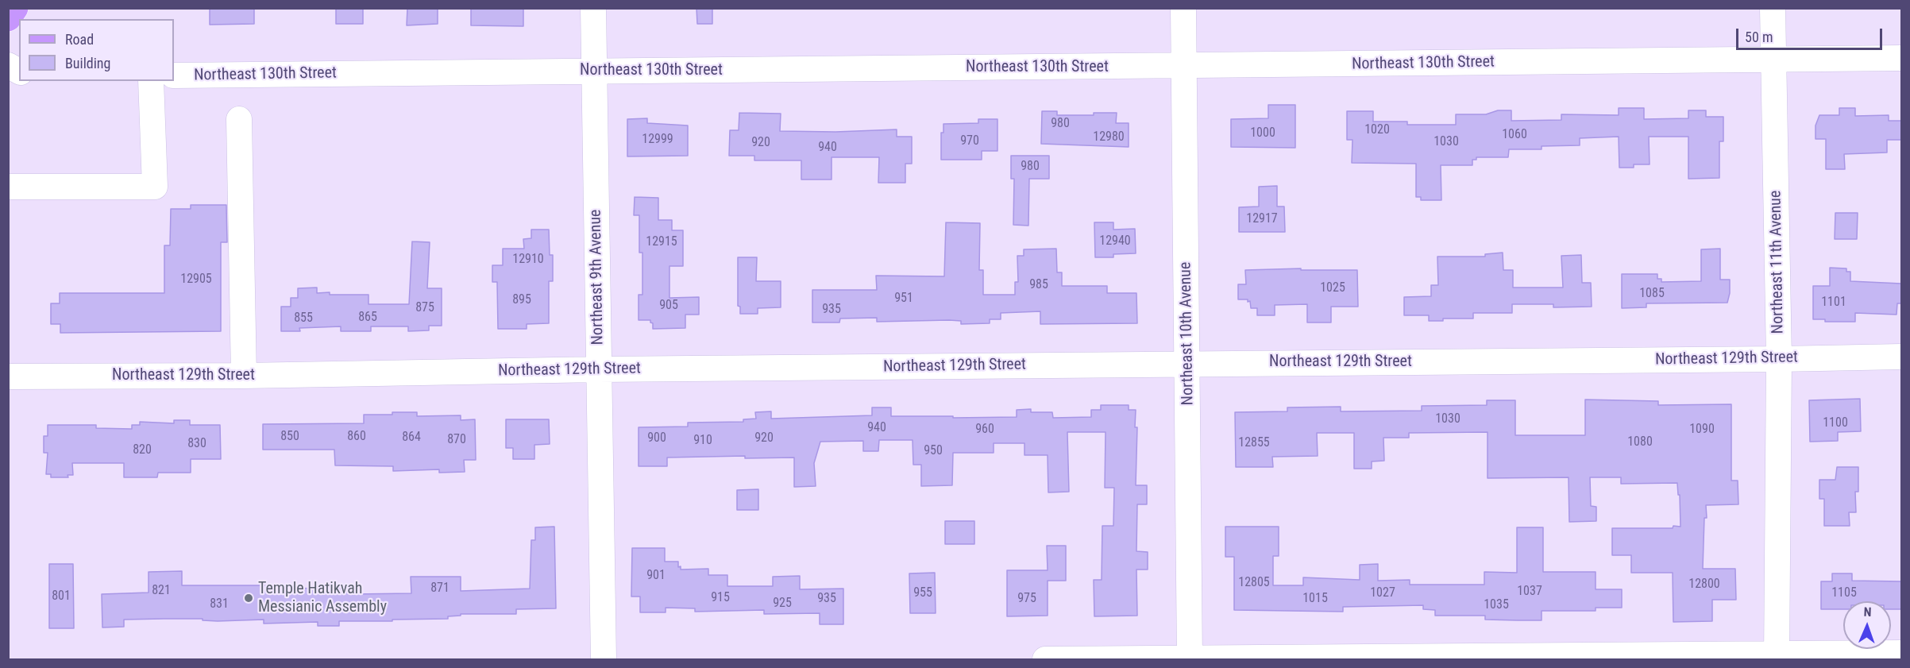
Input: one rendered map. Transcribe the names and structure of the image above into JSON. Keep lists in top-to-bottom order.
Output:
{
  "streets": {
    "street": [
      "Northeast 130th Street",
      "Northeast 11th Avenue",
      "Northeast 9th Avenue",
      "Northeast 10th Avenue",
      "Northeast 129th Street"
    ]
  },
  "crossings": [
    ["Northeast 130th Street", "Northeast 11th Avenue"],
    ["Northeast 130th Street", "Northeast 9th Avenue"],
    ["Northeast 130th Street", "Northeast 10th Avenue"],
    ["Northeast 11th Avenue", "Northeast 129th Street"],
    ["Northeast 9th Avenue", "Northeast 129th Street"],
    ["Northeast 10th Avenue", "Northeast 129th Street"]
  ],
  "places": ["Temple Hatikvah Messianic Assembly"],
  "house_numbers": [
    "980",
    "1020",
    "1000",
    "1060",
    "12980",
    "12999",
    "970",
    "1030",
    "920",
    "940",
    "980",
    "12917",
    "12940",
    "12915",
    "12910",
    "12905",
    "985",
    "1025",
    "1085",
    "951",
    "895",
    "1101",
    "905",
    "875",
    "935",
    "865",
    "855",
    "1030",
    "1100",
    "940",
    "960",
    "1090",
    "850",
    "860",
    "864",
    "900",
    "920",
    "870",
    "910",
    "1080",
    "12855",
    "830",
    "820",
    "950",
    "901",
    "12805",
    "12800",
    "871",
    "821",
    "1037",
    "955",
    "1027",
    "1105",
    "801",
    "915",
    "935",
    "975",
    "1015",
    "925",
    "831",
    "1035"
  ],
  "legend": ["Road", "Building"],
  "scale_bar": "50 m",
  "north": "top"
}
